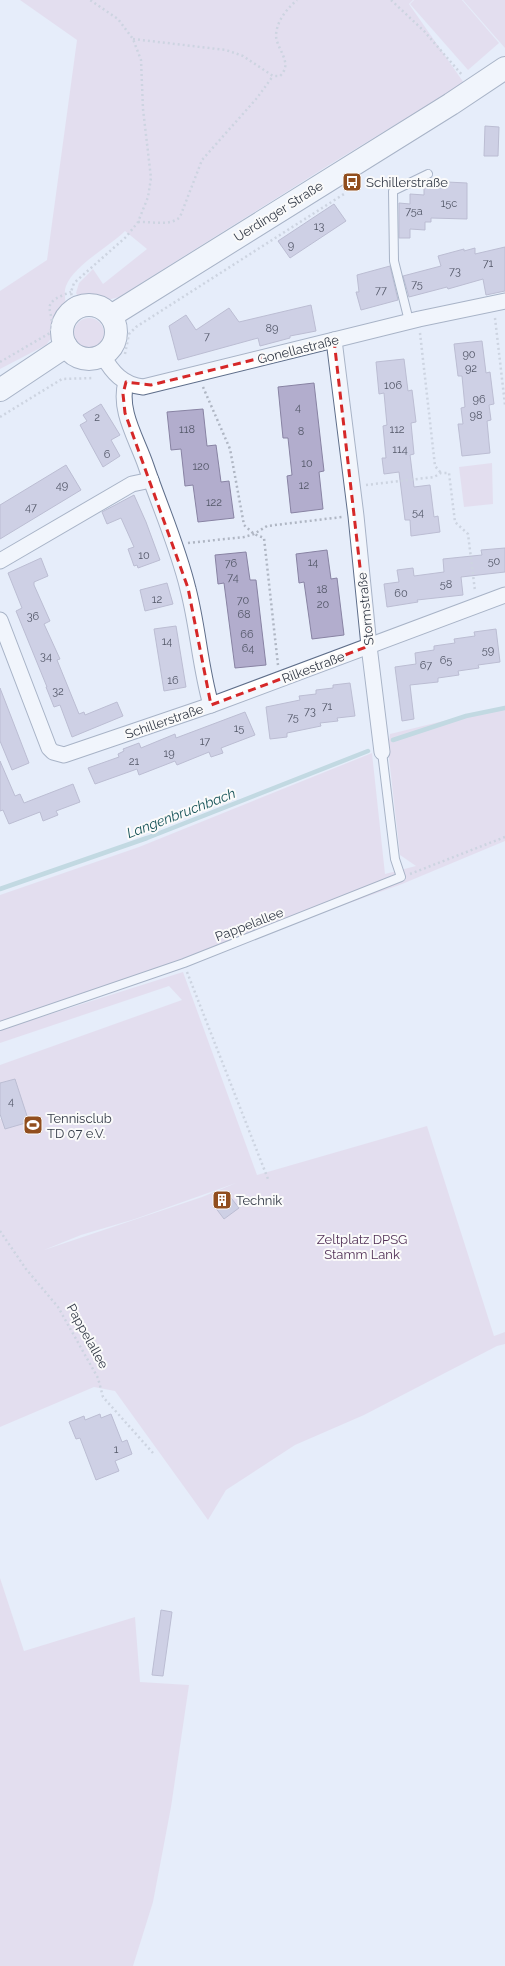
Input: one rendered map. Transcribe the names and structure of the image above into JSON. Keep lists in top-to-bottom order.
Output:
{
  "streets": {
    "street": [
      "Uerdinger Straße",
      "Gonellastraße",
      "Stormstraße",
      "Rilkestraße",
      "Schillerstraße"
    ],
    "lane": ["Pappelallee"]
  },
  "crossings": [
    ["Uerdinger Straße", "Gonellastraße"],
    ["Gonellastraße", "Stormstraße"],
    ["Gonellastraße", "Schillerstraße"],
    ["Stormstraße", "Rilkestraße"],
    ["Stormstraße", "Pappelallee"],
    ["Rilkestraße", "Schillerstraße"]
  ],
  "water": ["Langenbruchbach"],
  "parks": ["Zeltplatz DPSG Stamm Lank"],
  "places": {
    "bus stop": ["Schillerstraße"],
    "sports": ["Tennisclub TD 07 e.V."],
    "building": ["Technik"]
  },
  "house_numbers": [
    "15c",
    "75a",
    "13",
    "9",
    "71",
    "73",
    "75",
    "77",
    "89",
    "7",
    "90",
    "92",
    "106",
    "96",
    "4",
    "98",
    "2",
    "118",
    "112",
    "8",
    "114",
    "6",
    "10",
    "120",
    "49",
    "12",
    "122",
    "47",
    "54",
    "10",
    "50",
    "14",
    "76",
    "74",
    "58",
    "18",
    "60",
    "12",
    "70",
    "20",
    "68",
    "36",
    "66",
    "14",
    "64",
    "59",
    "34",
    "65",
    "67",
    "16",
    "32",
    "71",
    "73",
    "75",
    "15",
    "17",
    "19",
    "21",
    "4",
    "1"
  ]
}
